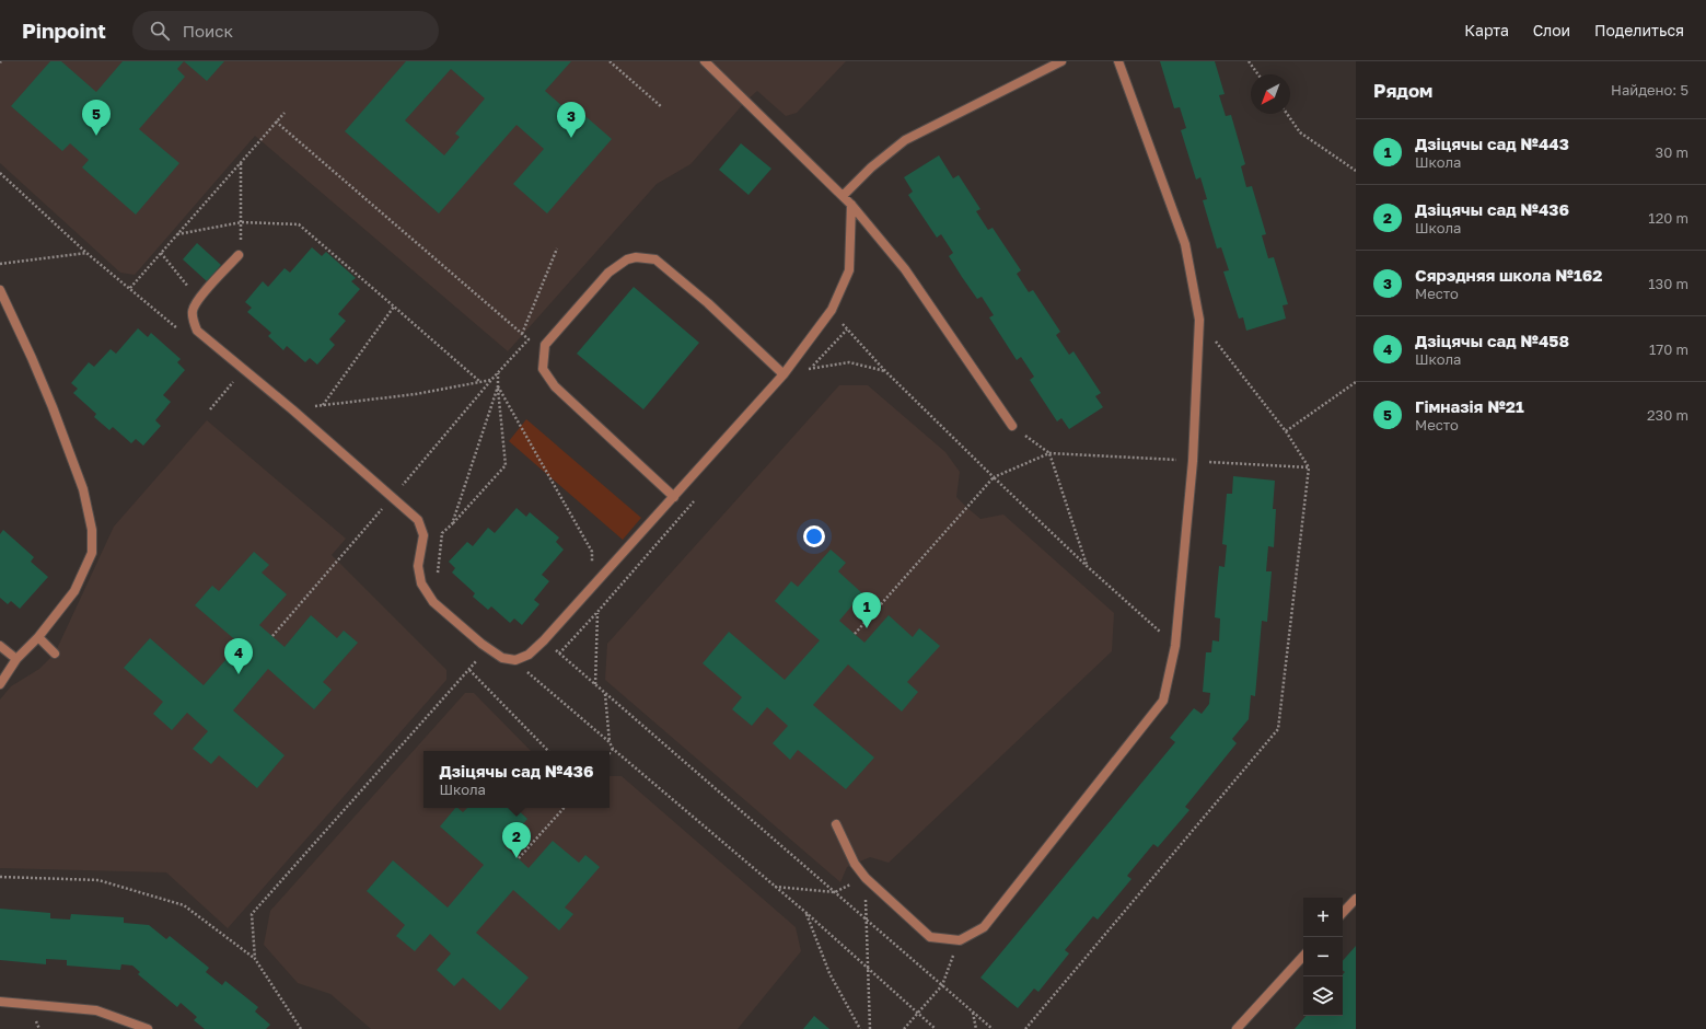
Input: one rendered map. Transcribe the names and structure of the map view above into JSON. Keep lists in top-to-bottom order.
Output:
{
  "north": "bottom left",
  "page": {
    "header": "Pinpoint",
    "search": "Поиск",
    "nav": ["Карта", "Слои", "Поделиться"],
    "heading": ["Рядом", "Найдено: 5"],
    "pins": [
      "5",
      "3",
      "1",
      "4",
      "2"
    ],
    "list": [
      {
        "mark": "1",
        "name": "Дзіцячы сад №443",
        "note": "Школа",
        "value": "30 m"
      },
      {
        "mark": "2",
        "name": "Дзіцячы сад №436",
        "note": "Школа",
        "value": "120 m"
      },
      {
        "mark": "3",
        "name": "Сярэдняя школа №162",
        "note": "Место",
        "value": "130 m"
      },
      {
        "mark": "4",
        "name": "Дзіцячы сад №458",
        "note": "Школа",
        "value": "170 m"
      },
      {
        "mark": "5",
        "name": "Гімназія №21",
        "note": "Место",
        "value": "230 m"
      }
    ],
    "popup": ["Дзіцячы сад №436", "Школа"],
    "map_buttons": ["+", "−"]
  }
}
